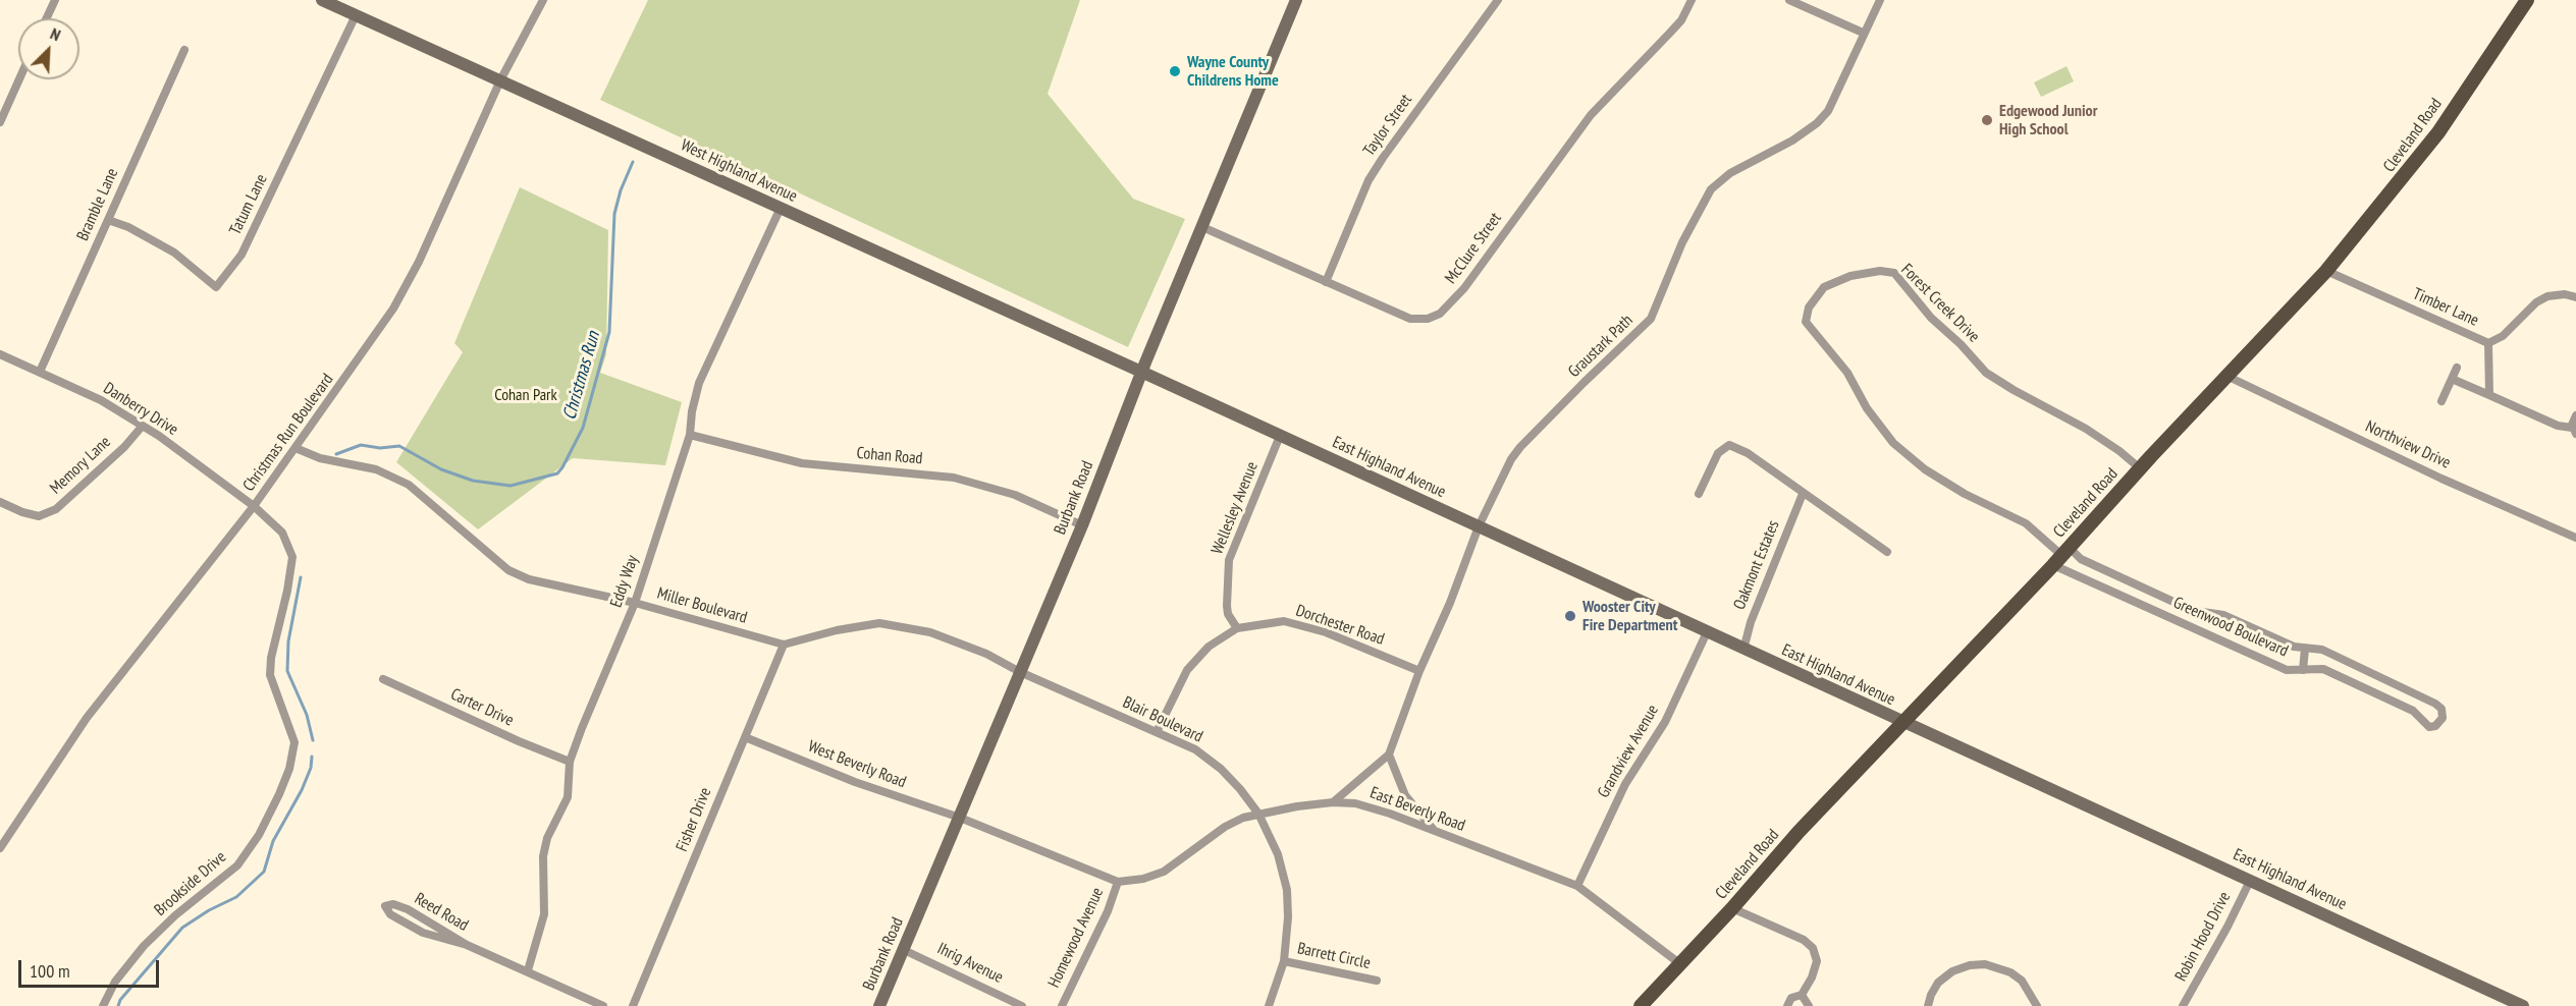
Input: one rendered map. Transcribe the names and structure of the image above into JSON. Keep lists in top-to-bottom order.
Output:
{
  "streets": {
    "main road": ["Cleveland Road"],
    "street": [
      "Taylor Street",
      "West Highland Avenue",
      "Bramble Lane",
      "Tatum Lane",
      "McClure Street",
      "Forest Creek Drive",
      "Timber Lane",
      "Graustark Path",
      "Danberry Drive",
      "Christmas Run Boulevard",
      "Northview Drive",
      "Cohan Road",
      "Memory Lane",
      "East Highland Avenue",
      "Burbank Road",
      "Wellesley Avenue",
      "Oakmont Estates",
      "Eddy Way",
      "Miller Boulevard",
      "Dorchester Road",
      "Greenwood Boulevard",
      "Carter Drive",
      "Blair Boulevard",
      "Grandview Avenue",
      "West Beverly Road",
      "East Beverly Road",
      "Fisher Drive",
      "Brookside Drive",
      "Reed Road",
      "Robin Hood Drive",
      "Homewood Avenue",
      "Barrett Circle",
      "Ihrig Avenue"
    ]
  },
  "crossings": [
    ["Taylor Street", "McClure Street"],
    ["Cleveland Road", "Forest Creek Drive"],
    ["Cleveland Road", "Timber Lane"],
    ["Cleveland Road", "Northview Drive"],
    ["Cleveland Road", "East Highland Avenue"],
    ["Cleveland Road", "Greenwood Boulevard"],
    ["Cleveland Road", "East Beverly Road"],
    ["West Highland Avenue", "Tatum Lane"],
    ["West Highland Avenue", "Christmas Run Boulevard"],
    ["West Highland Avenue", "East Highland Avenue"],
    ["West Highland Avenue", "Burbank Road"],
    ["West Highland Avenue", "Eddy Way"],
    ["Bramble Lane", "Tatum Lane"],
    ["Bramble Lane", "Danberry Drive"],
    ["McClure Street", "Burbank Road"],
    ["Forest Creek Drive", "Greenwood Boulevard"],
    ["Graustark Path", "East Highland Avenue"],
    ["Graustark Path", "Dorchester Road"],
    ["Danberry Drive", "Christmas Run Boulevard"],
    ["Danberry Drive", "Memory Lane"],
    ["Danberry Drive", "Brookside Drive"],
    ["Christmas Run Boulevard", "Miller Boulevard"],
    ["Christmas Run Boulevard", "Brookside Drive"],
    ["Cohan Road", "Burbank Road"],
    ["Cohan Road", "Eddy Way"],
    ["East Highland Avenue", "Burbank Road"],
    ["East Highland Avenue", "Wellesley Avenue"],
    ["East Highland Avenue", "Oakmont Estates"],
    ["East Highland Avenue", "Grandview Avenue"],
    ["East Highland Avenue", "Robin Hood Drive"],
    ["Burbank Road", "Blair Boulevard"],
    ["Burbank Road", "West Beverly Road"],
    ["Burbank Road", "Ihrig Avenue"],
    ["Wellesley Avenue", "Dorchester Road"],
    ["Eddy Way", "Miller Boulevard"],
    ["Eddy Way", "Carter Drive"],
    ["Eddy Way", "Reed Road"],
    ["Miller Boulevard", "Fisher Drive"],
    ["Dorchester Road", "Blair Boulevard"],
    ["Blair Boulevard", "East Beverly Road"],
    ["Blair Boulevard", "Barrett Circle"],
    ["Grandview Avenue", "East Beverly Road"],
    ["West Beverly Road", "Fisher Drive"],
    ["East Beverly Road", "Homewood Avenue"]
  ],
  "water": ["Christmas Run"],
  "parks": ["Cohan Park"],
  "places": ["Wayne County Childrens Home", "Edgewood Junior High School", "Wooster City Fire Department"],
  "scale_bar": "100 m",
  "north": "top right"
}
